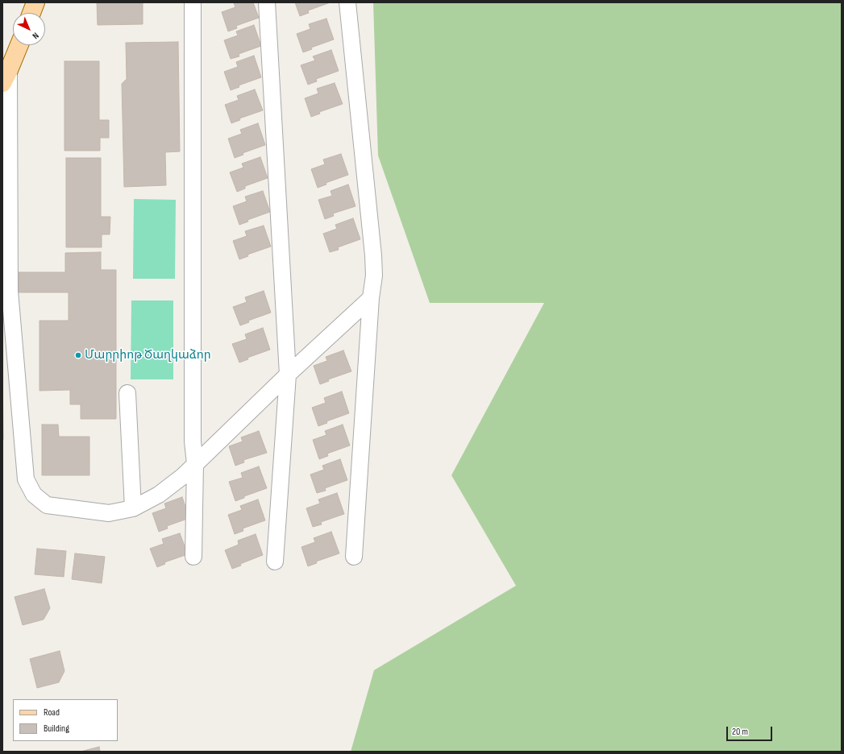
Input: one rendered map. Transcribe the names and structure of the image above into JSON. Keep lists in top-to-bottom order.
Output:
{
  "places": ["Մարրիոթ Ծաղկաձոր"],
  "legend": ["Road", "Building"],
  "scale_bar": "20 m",
  "north": "bottom right"
}
